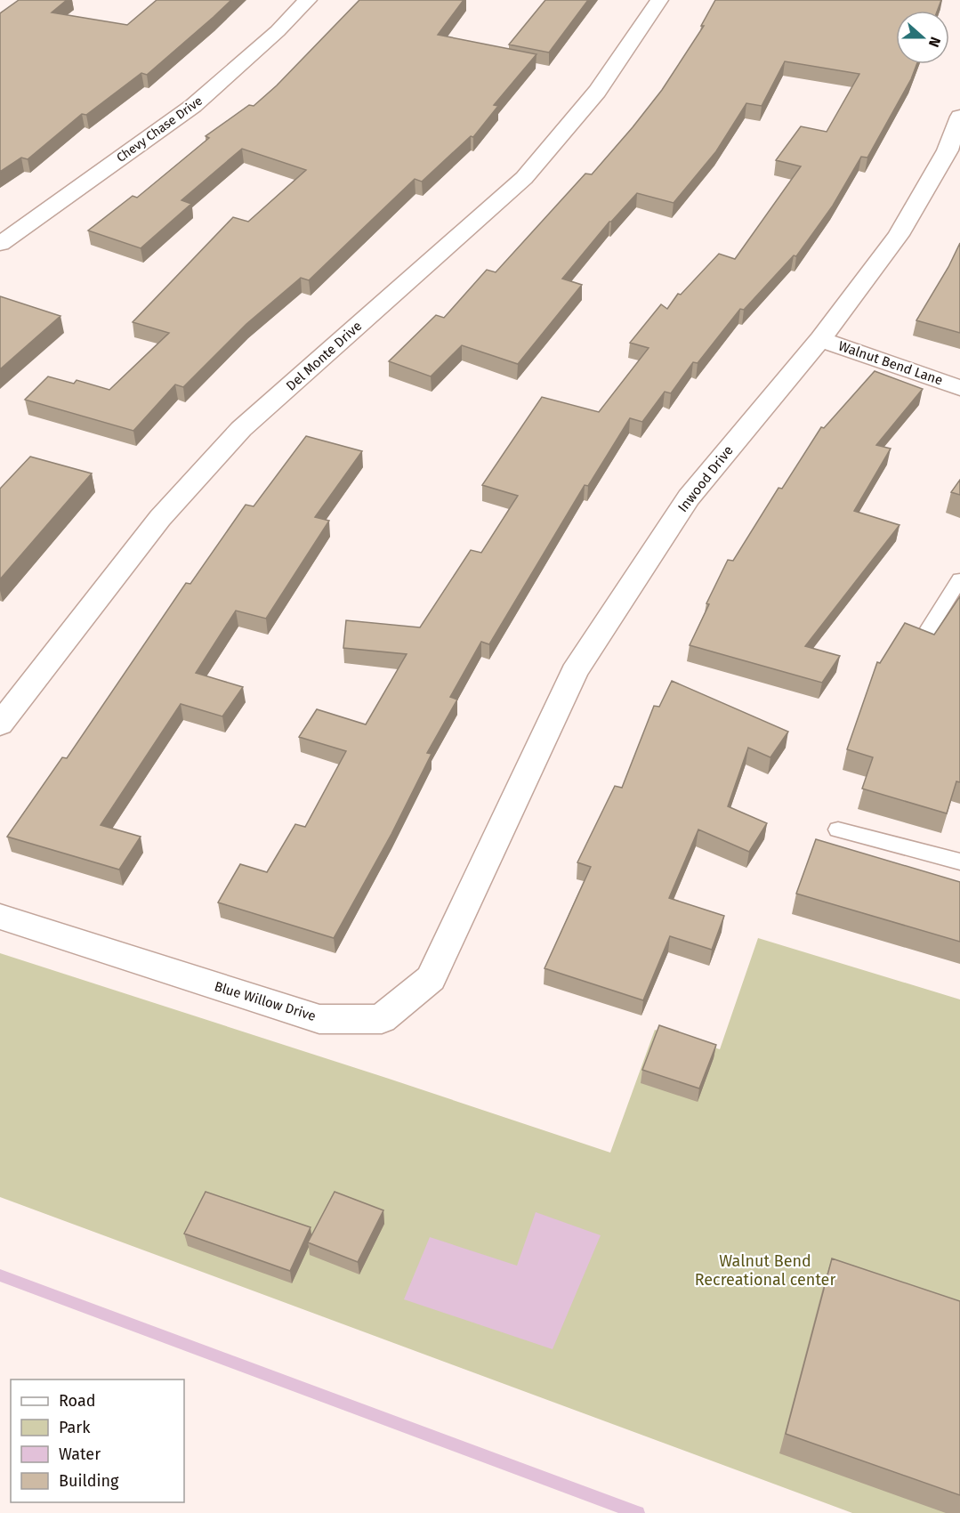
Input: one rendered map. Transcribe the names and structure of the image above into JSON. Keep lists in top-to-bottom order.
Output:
{
  "streets": {
    "street": [
      "Chevy Chase Drive",
      "Del Monte Drive",
      "Walnut Bend Lane",
      "Inwood Drive",
      "Blue Willow Drive"
    ]
  },
  "crossings": [
    ["Walnut Bend Lane", "Inwood Drive"],
    ["Inwood Drive", "Blue Willow Drive"]
  ],
  "parks": ["Walnut Bend Recreational center"],
  "legend": [
    "Road",
    "Park",
    "Water",
    "Building"
  ],
  "north": "right"
}
